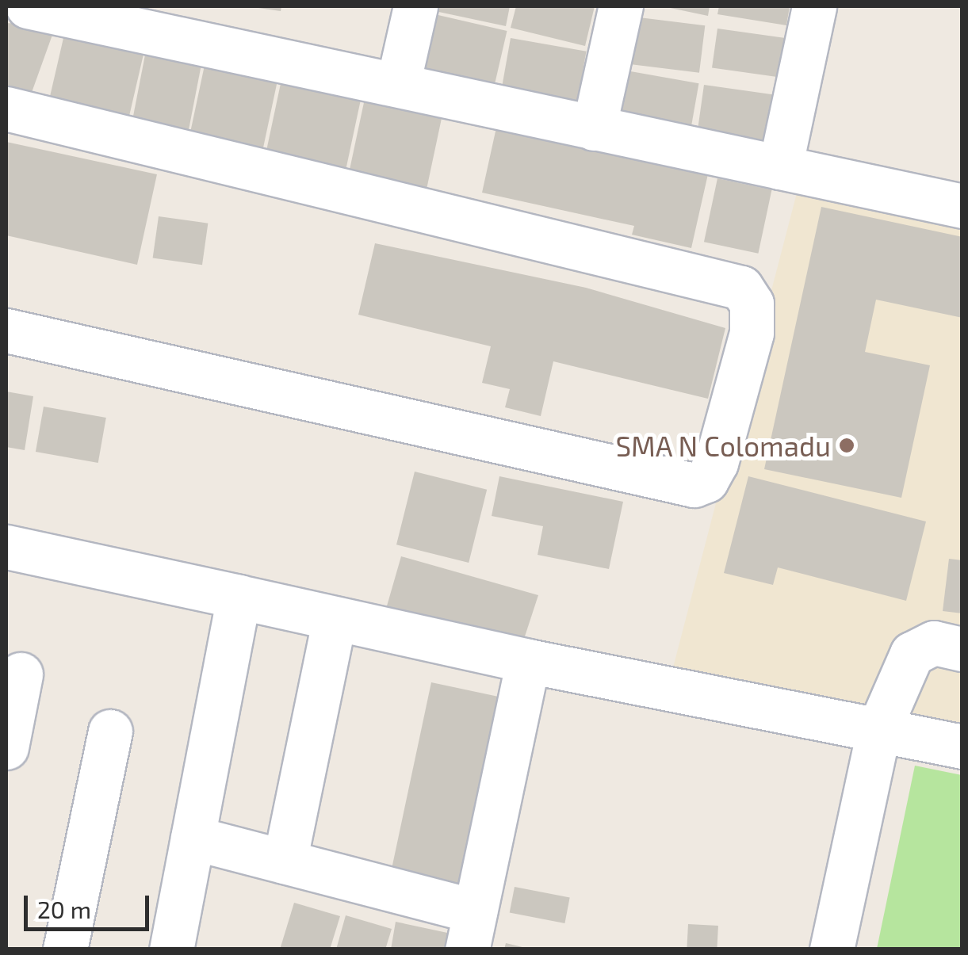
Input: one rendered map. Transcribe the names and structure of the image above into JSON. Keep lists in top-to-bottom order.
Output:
{
  "places": ["SMA N Colomadu"],
  "scale_bar": "20 m"
}
